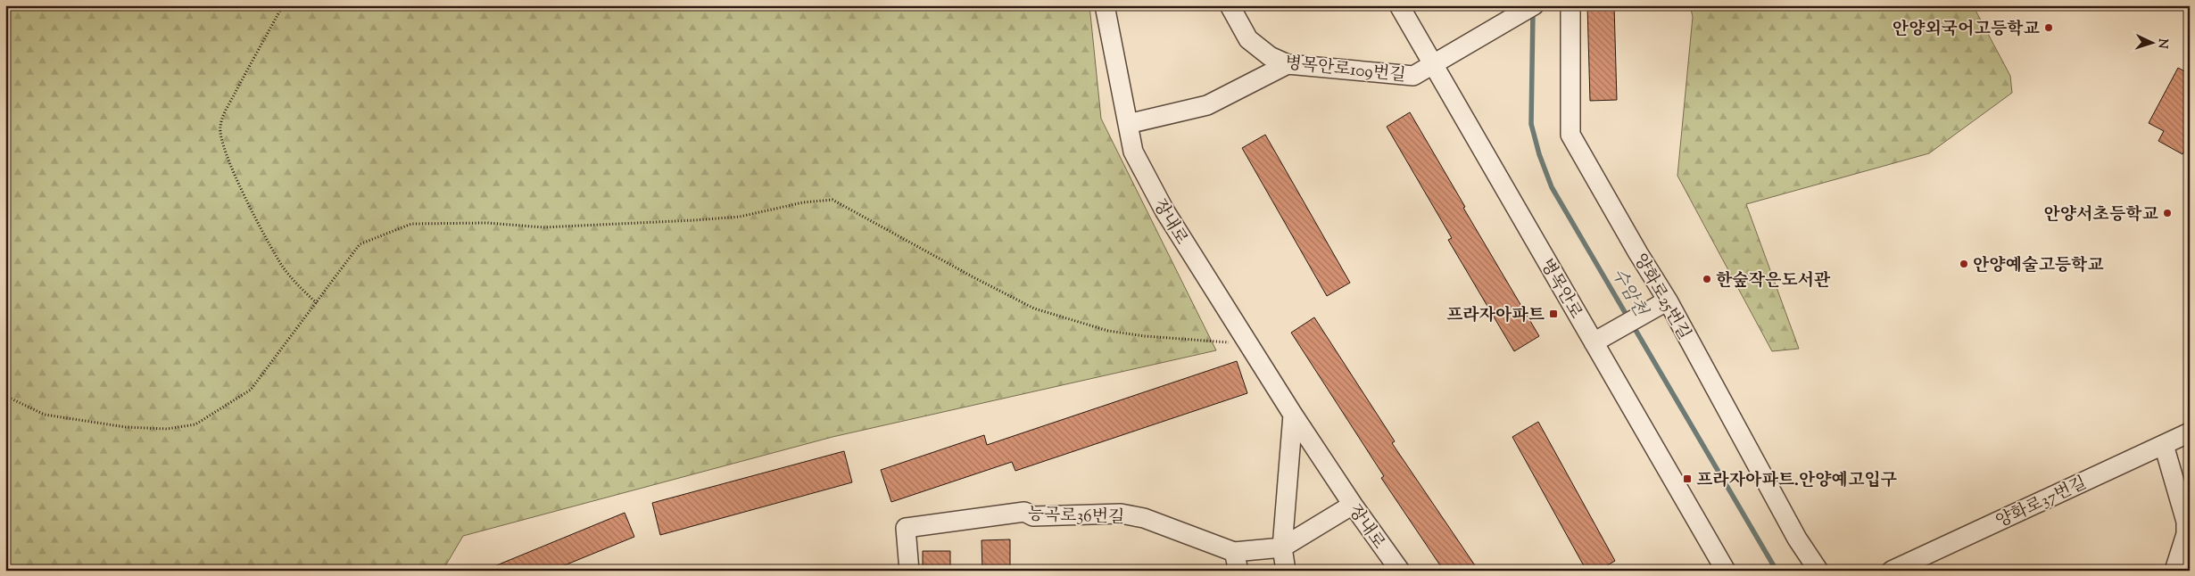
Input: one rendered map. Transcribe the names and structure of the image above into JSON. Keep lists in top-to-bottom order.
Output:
{
  "streets": {
    "street": [
      "병목안로109번길",
      "장내로",
      "병목안로",
      "양화로25번길",
      "양화로37번길",
      "능곡로36번길"
    ]
  },
  "crossings": [
    ["병목안로109번길", "병목안로"],
    ["장내로", "능곡로36번길"]
  ],
  "water": ["수암천"],
  "places": {
    "other": [
      "안양외국어고등학교",
      "안양서초등학교",
      "안양예술고등학교",
      "한숲작은도서관"
    ],
    "transit": ["프라자아파트", "프라자아파트.안양예고입구"]
  },
  "north": "right"
}
